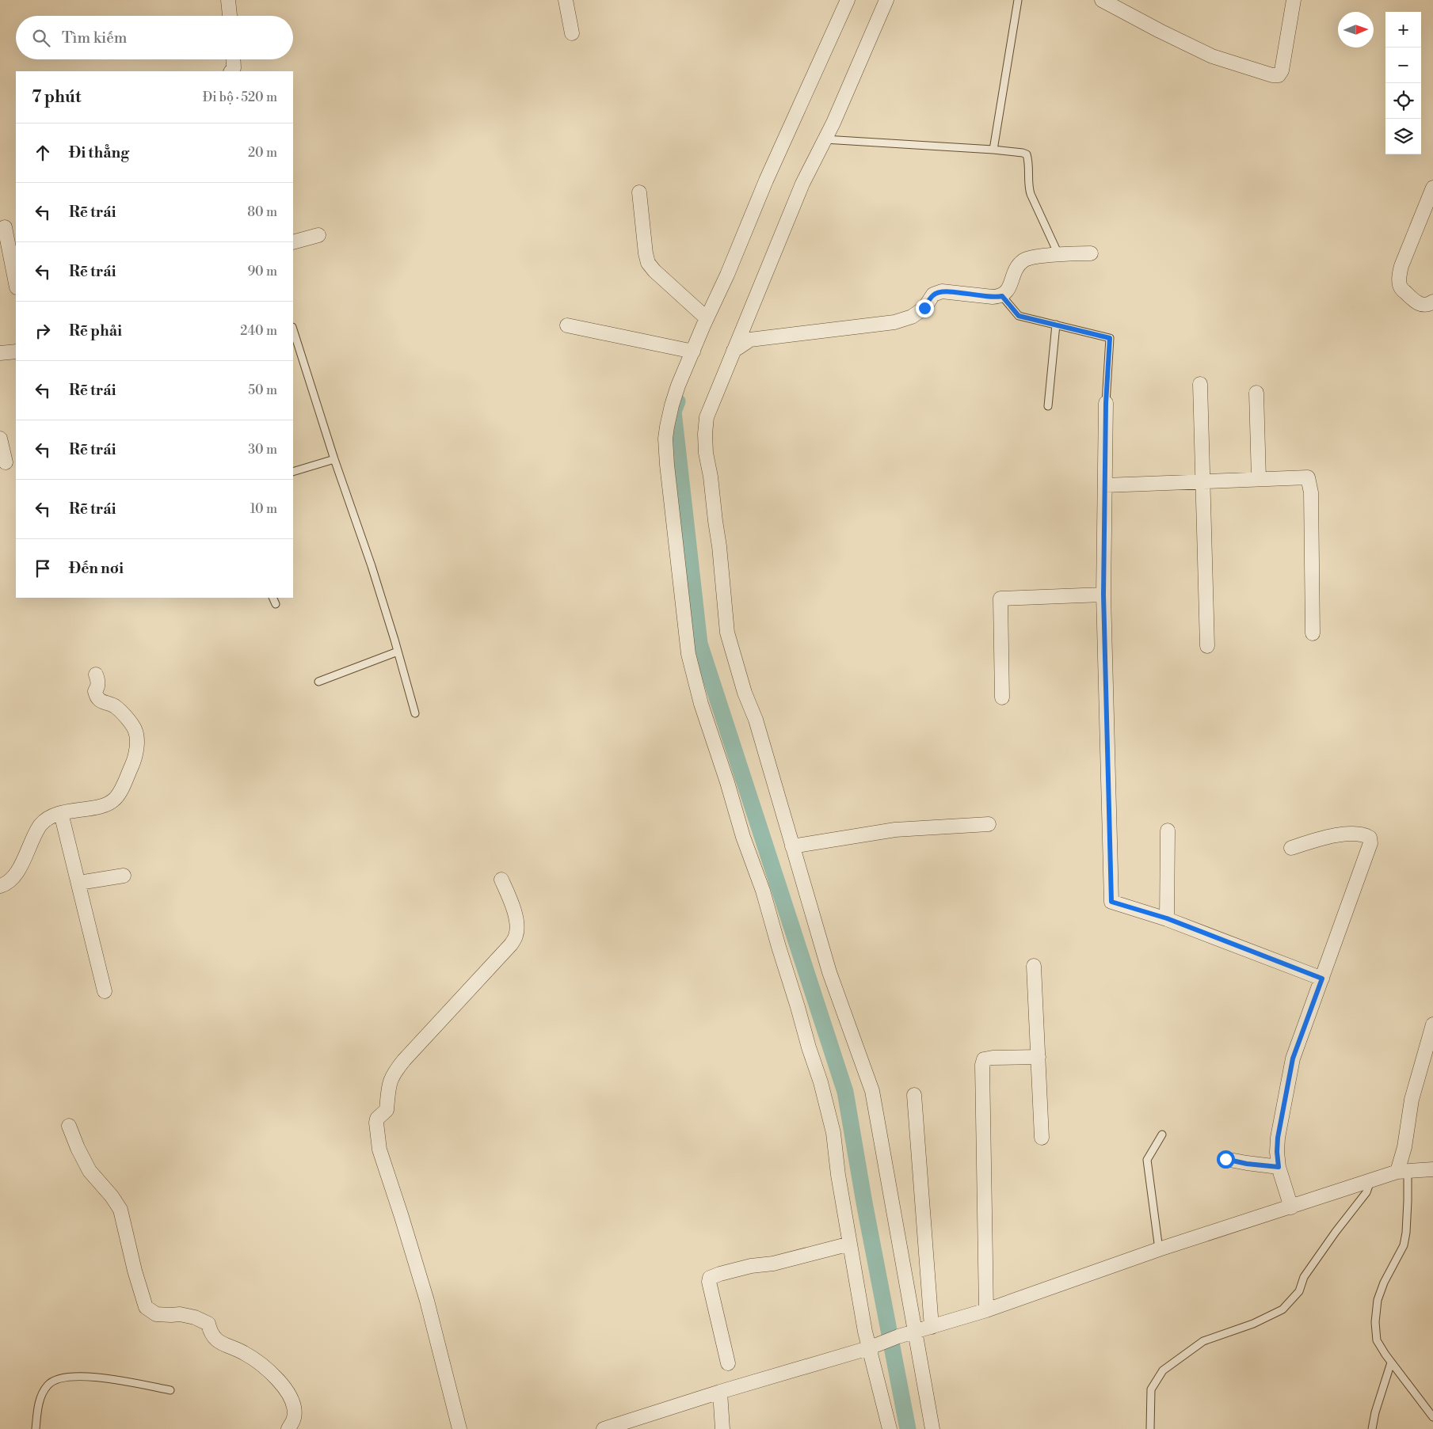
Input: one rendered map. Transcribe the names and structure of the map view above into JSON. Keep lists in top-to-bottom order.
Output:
{
  "north": "right",
  "page": {
    "map_buttons": ["+", "−"],
    "search": "Tìm kiếm",
    "heading": ["7 phút", "Đi bộ · 520 m"],
    "list": [
      ["Đi thẳng", "20 m"],
      ["Rẽ trái", "80 m"],
      ["Rẽ trái", "90 m"],
      ["Rẽ phải", "240 m"],
      ["Rẽ trái", "50 m"],
      ["Rẽ trái", "30 m"],
      ["Rẽ trái", "10 m"],
      "Đến nơi"
    ]
  }
}
